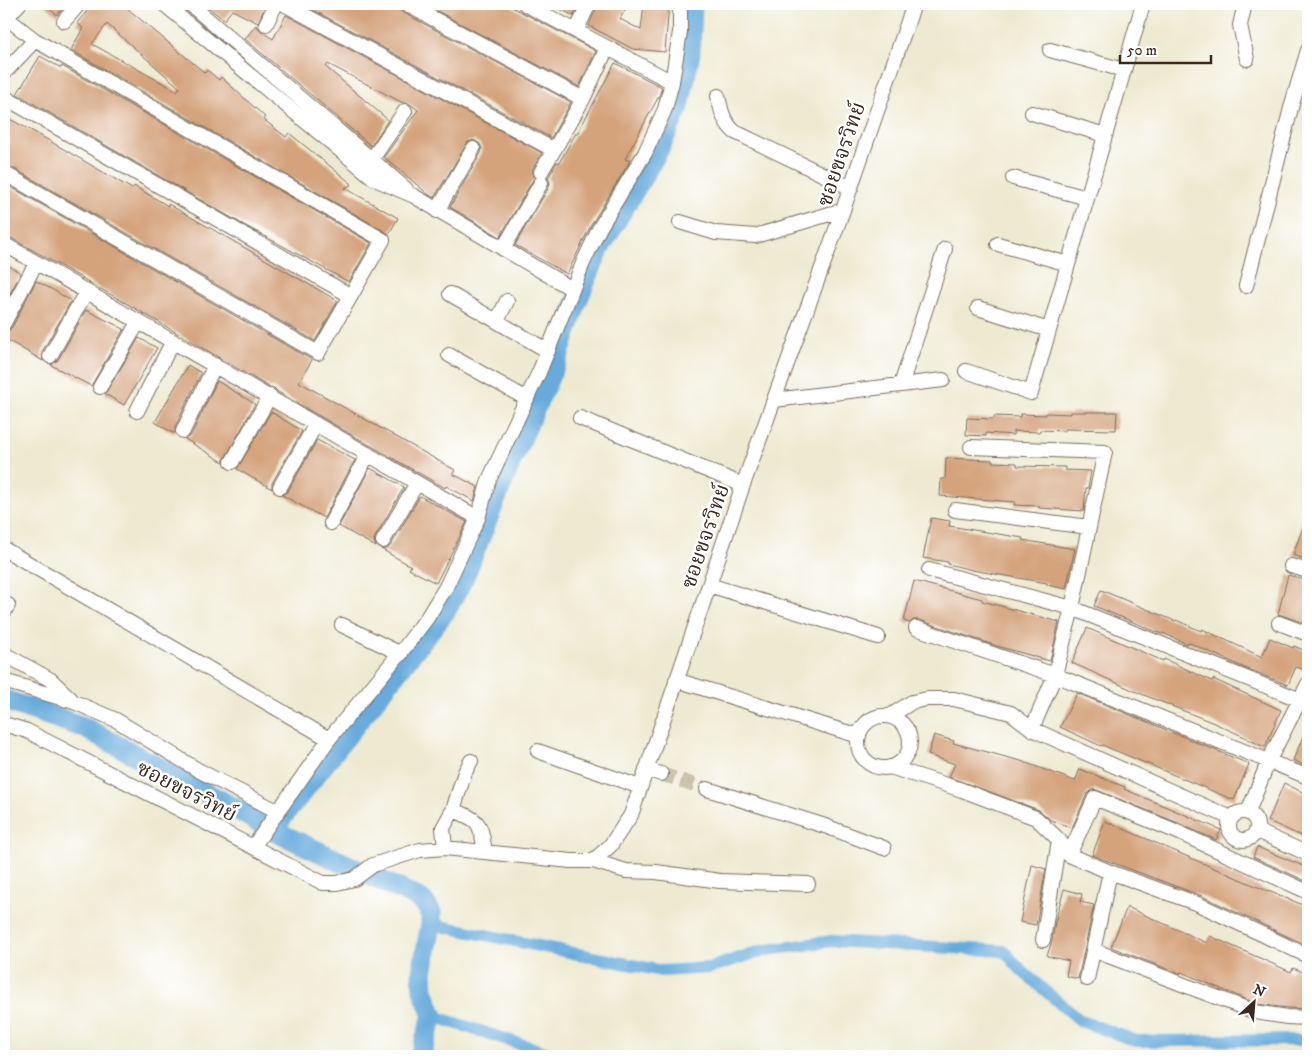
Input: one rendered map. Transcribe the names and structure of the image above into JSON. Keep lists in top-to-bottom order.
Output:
{
  "streets": {
    "street": ["ซอยขจรวิทย์"]
  },
  "scale_bar": "50 m",
  "north": "top right"
}
